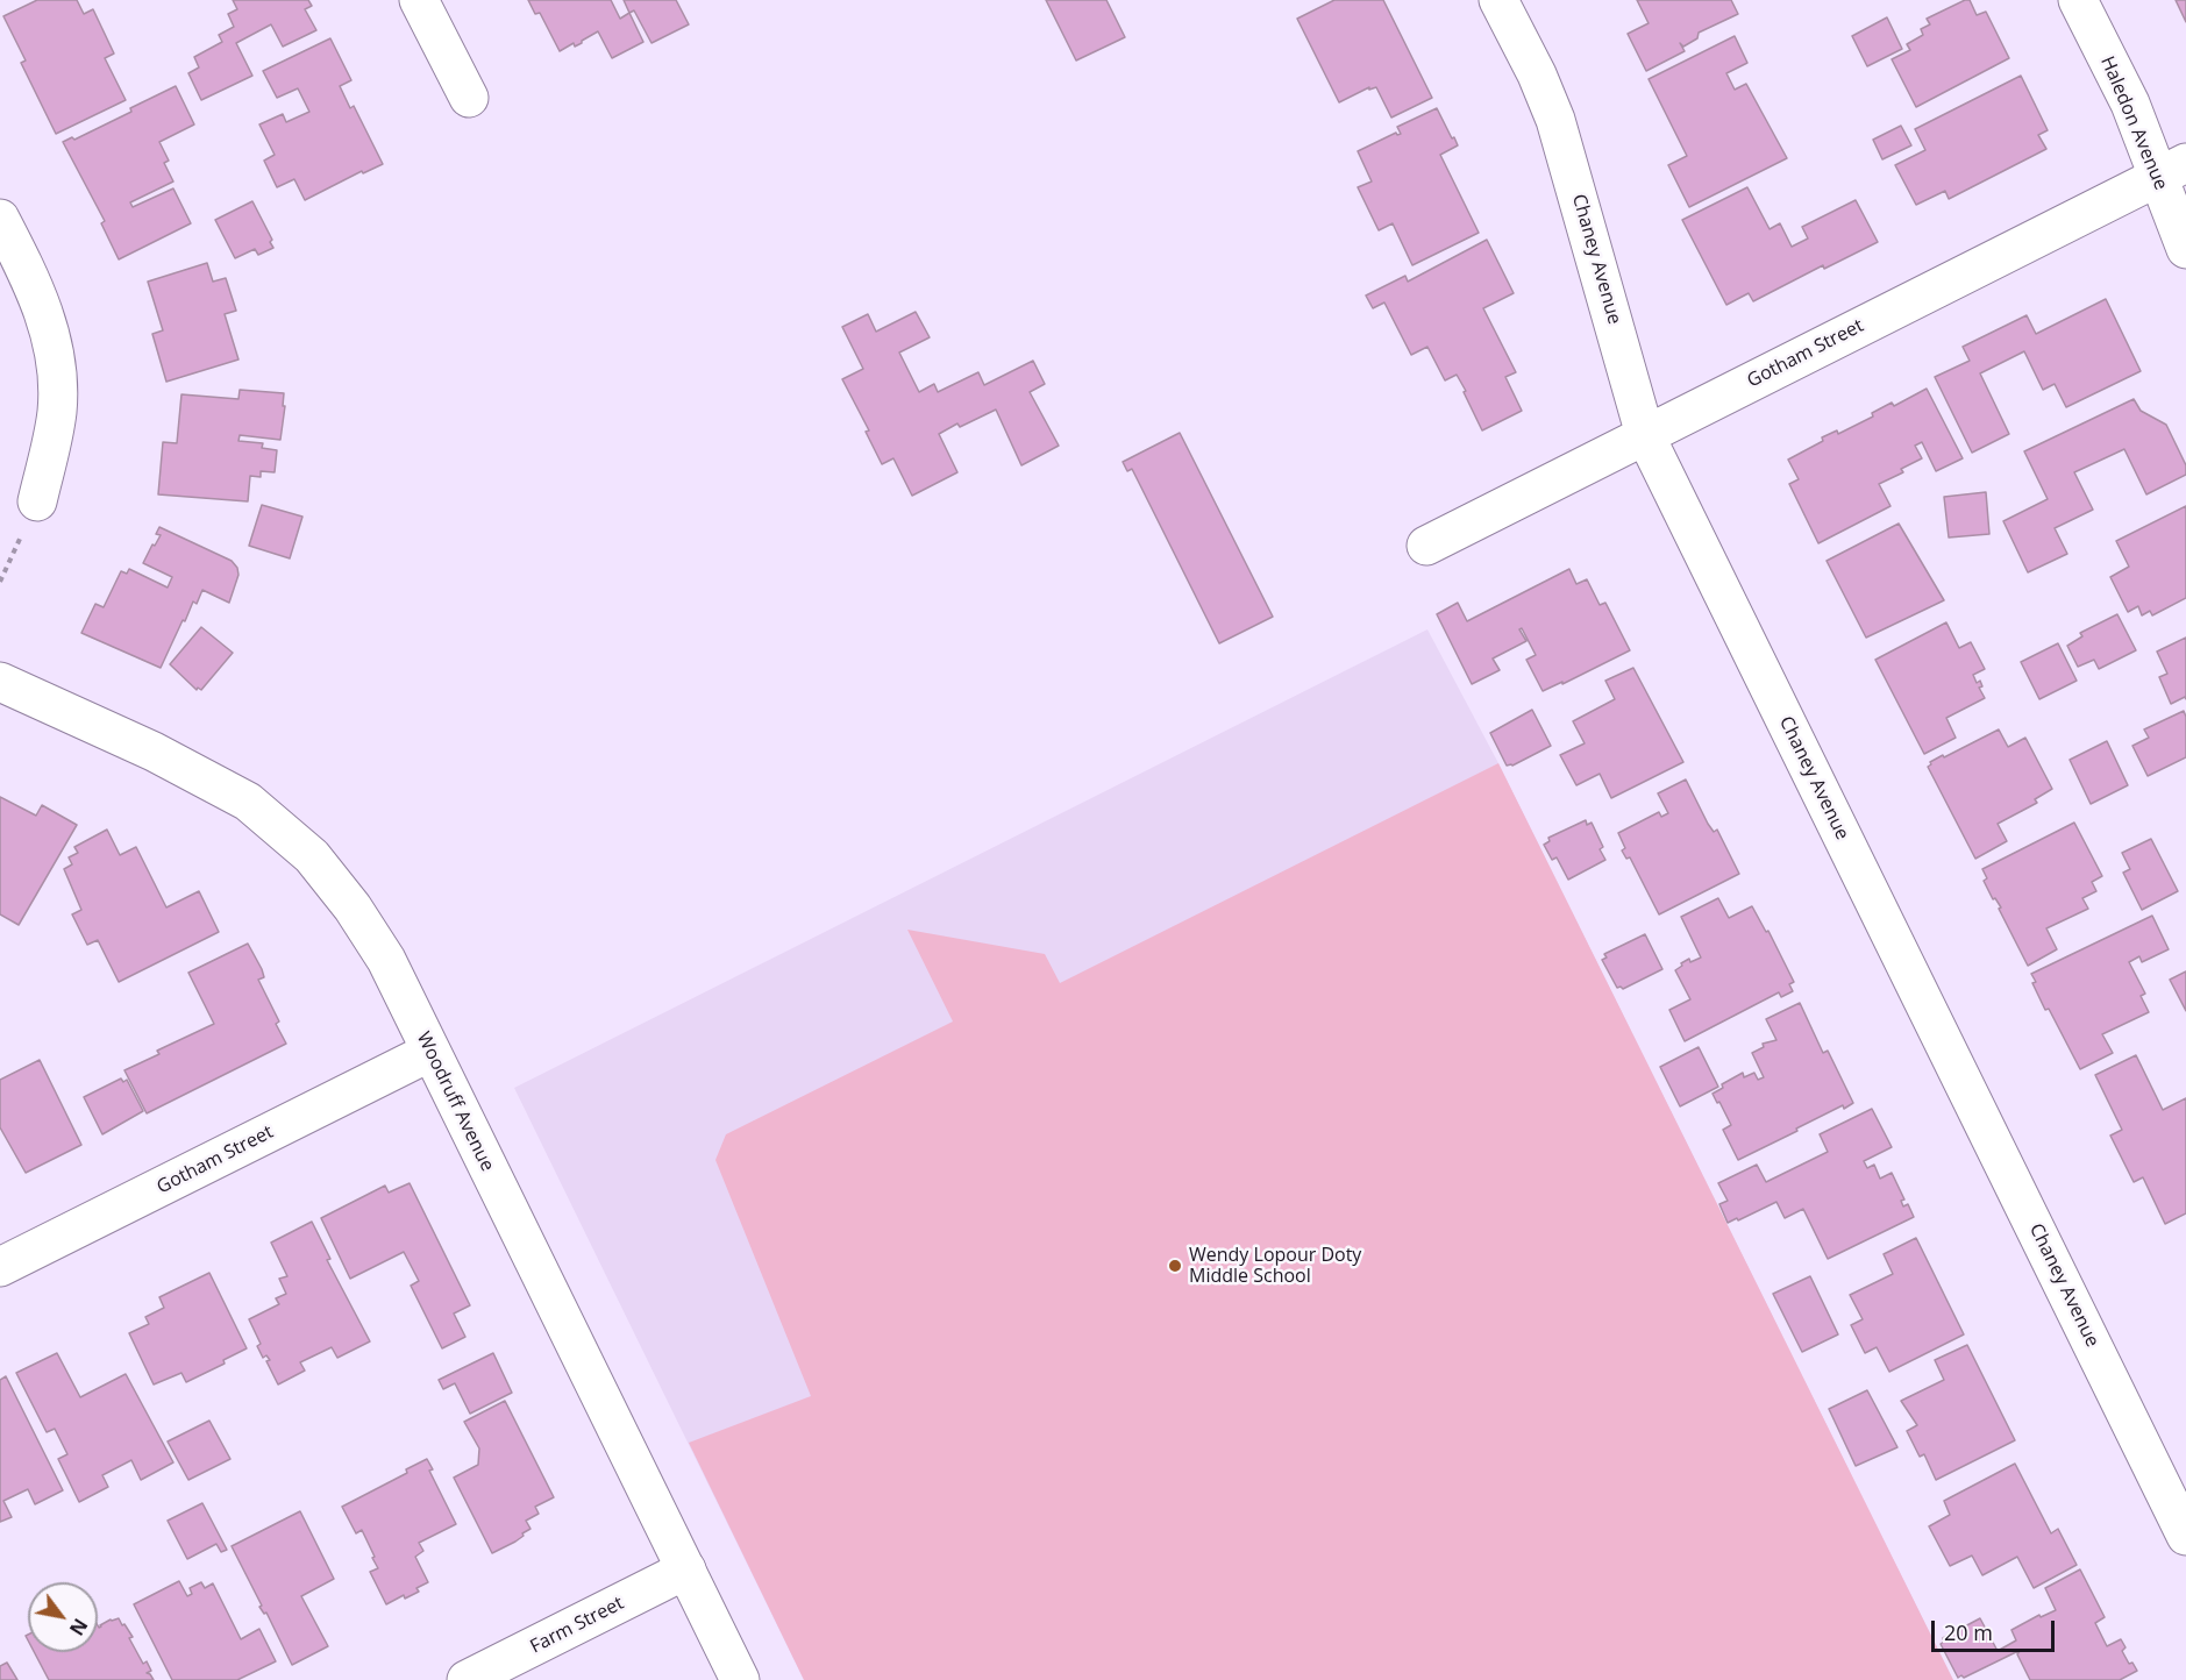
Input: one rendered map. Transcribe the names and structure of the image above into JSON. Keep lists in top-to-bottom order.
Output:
{
  "streets": {
    "street": [
      "Haledon Avenue",
      "Chaney Avenue",
      "Gotham Street",
      "Woodruff Avenue",
      "Farm Street"
    ]
  },
  "crossings": [
    ["Haledon Avenue", "Gotham Street"],
    ["Chaney Avenue", "Gotham Street"],
    ["Gotham Street", "Woodruff Avenue"],
    ["Woodruff Avenue", "Farm Street"]
  ],
  "places": ["Wendy Lopour Doty Middle School"],
  "scale_bar": "20 m",
  "north": "bottom right"
}
